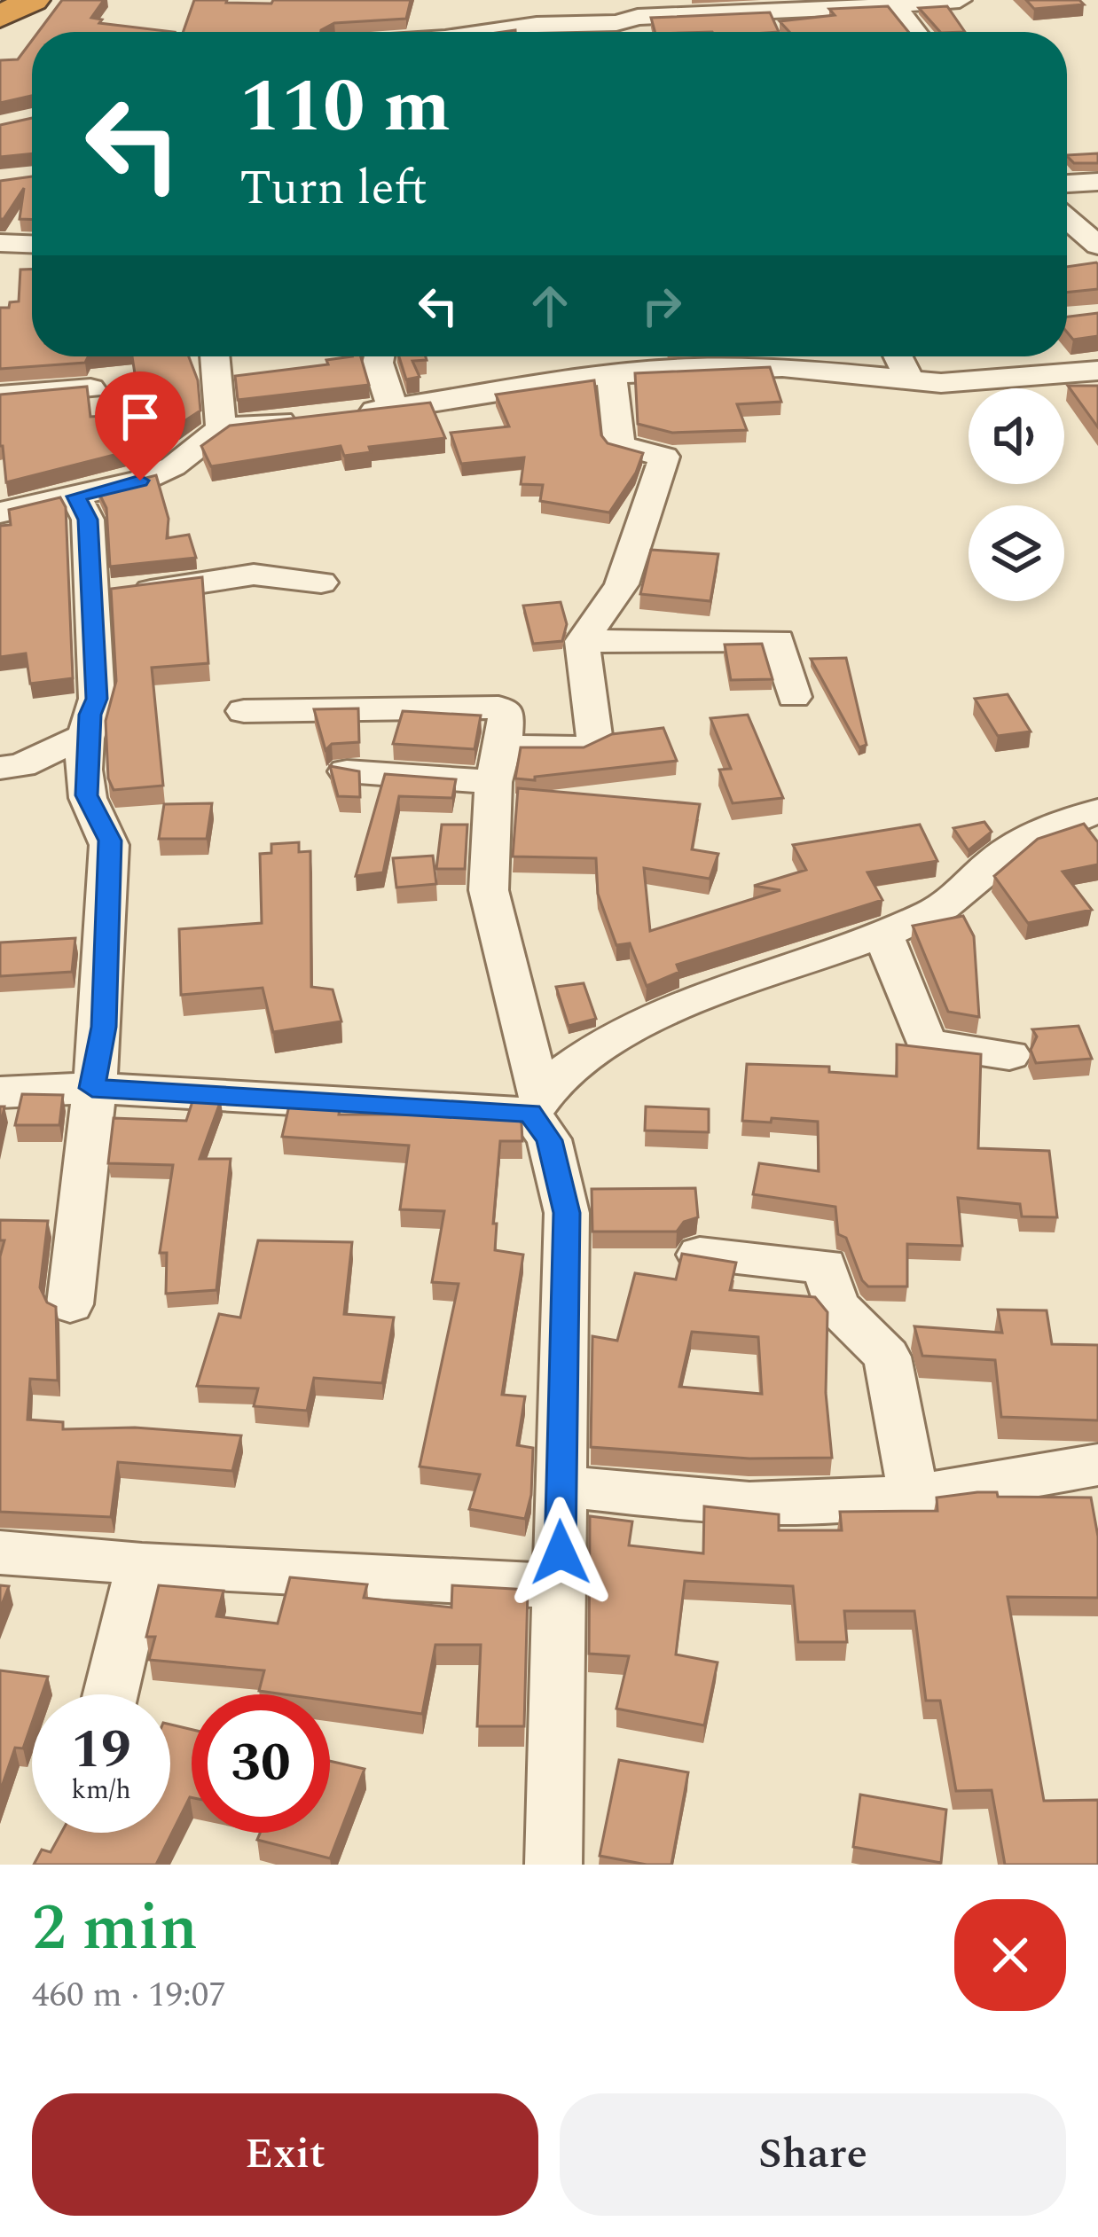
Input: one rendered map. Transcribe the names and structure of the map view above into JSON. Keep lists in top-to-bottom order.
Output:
{
  "page": {
    "turn": ["110 m", "Turn left"],
    "speed": "19 km/h",
    "limit": "30",
    "heading": ["2 min", "460 m · 19:07"],
    "buttons": ["Exit", "Share"]
  }
}
